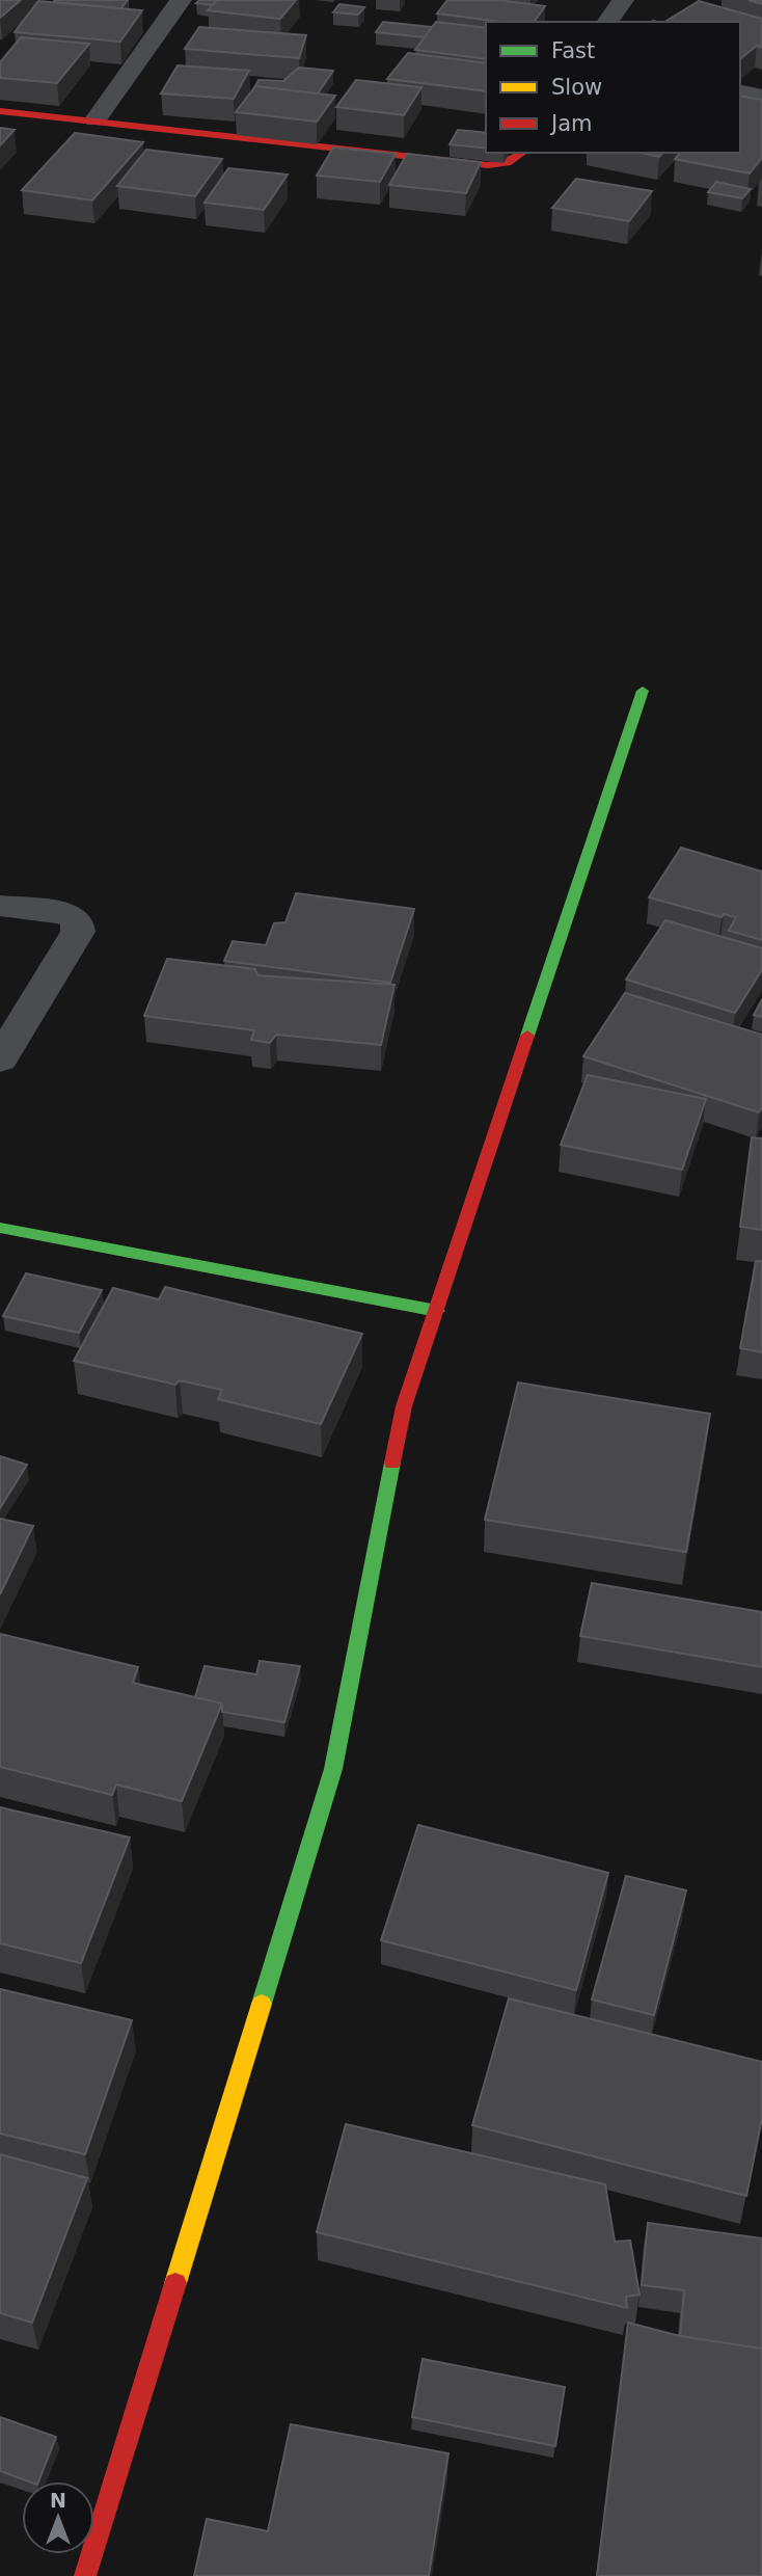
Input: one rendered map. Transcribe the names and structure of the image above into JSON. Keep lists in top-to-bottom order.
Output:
{
  "legend": ["Fast", "Slow", "Jam"],
  "north": "top"
}
